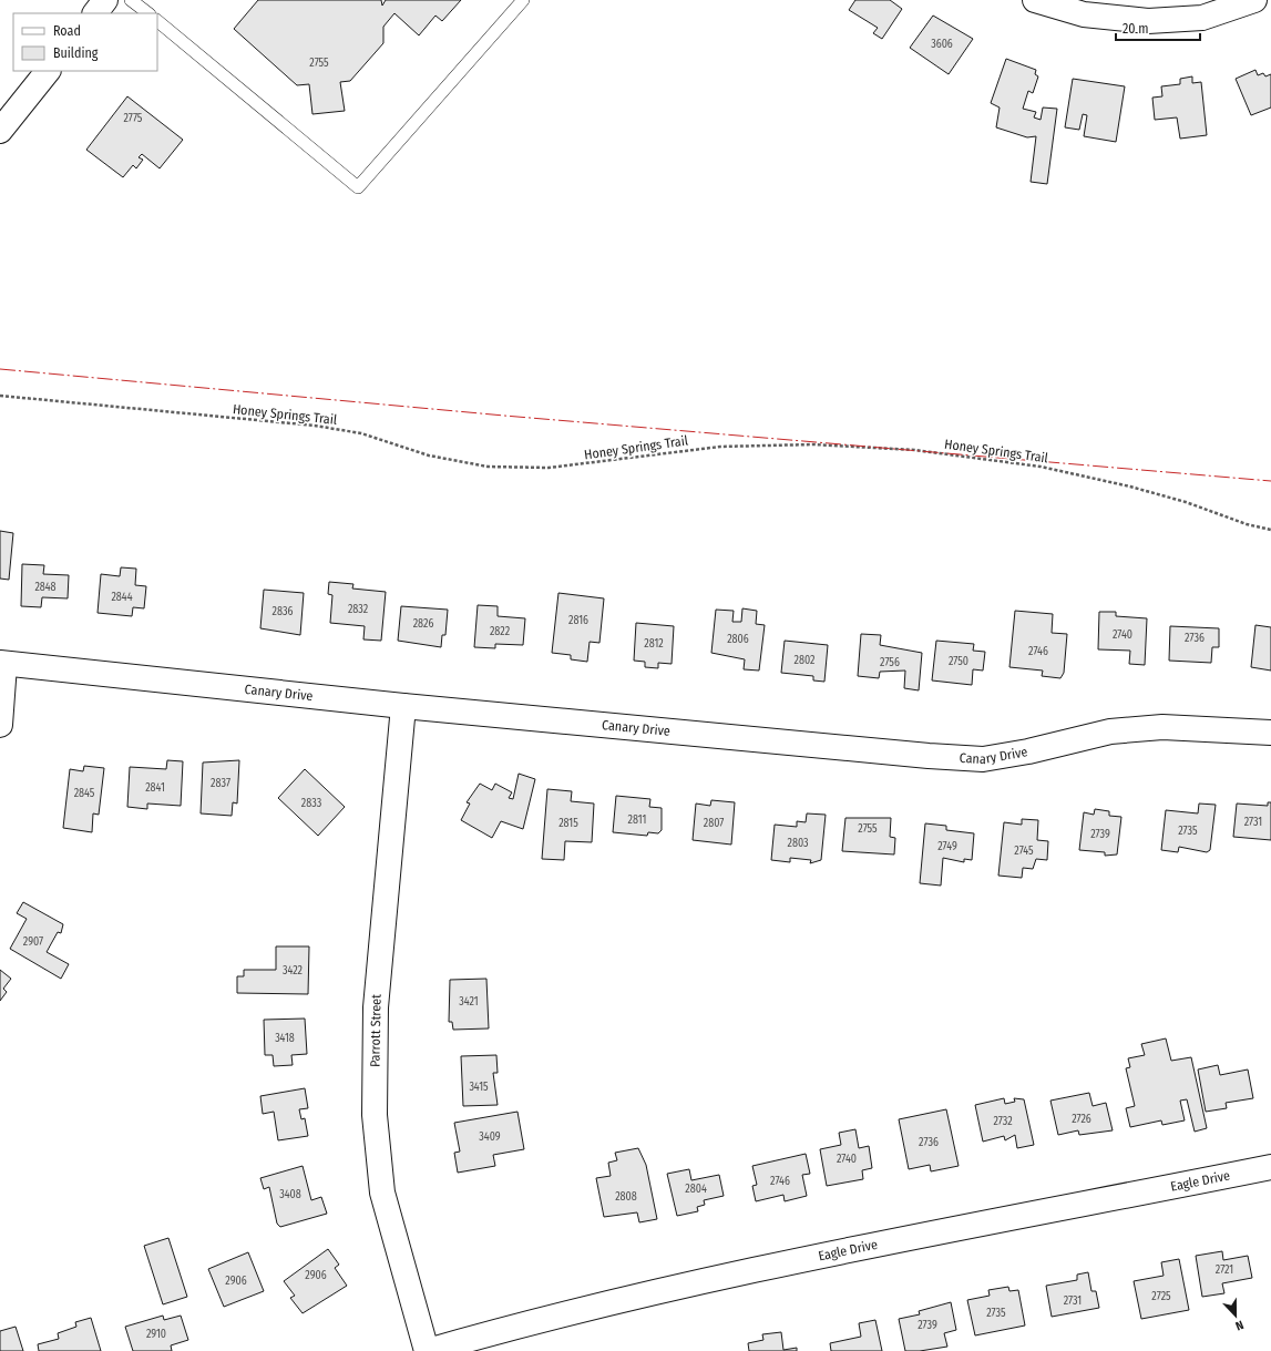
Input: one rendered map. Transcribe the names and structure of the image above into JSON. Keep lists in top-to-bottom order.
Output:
{
  "streets": {
    "street": ["Canary Drive", "Parrott Street", "Eagle Drive"],
    "path": ["Honey Springs Trail"]
  },
  "crossings": [
    ["Canary Drive", "Parrott Street"],
    ["Parrott Street", "Eagle Drive"]
  ],
  "house_numbers": [
    "3606",
    "2755",
    "2775",
    "2848",
    "2844",
    "2832",
    "2836",
    "2816",
    "2826",
    "2822",
    "2740",
    "2736",
    "2806",
    "2812",
    "2746",
    "2802",
    "2750",
    "2756",
    "2837",
    "2841",
    "2845",
    "2833",
    "2811",
    "2731",
    "2815",
    "2807",
    "2755",
    "2735",
    "2739",
    "2803",
    "2749",
    "2745",
    "2907",
    "3422",
    "3421",
    "3418",
    "3415",
    "2726",
    "2732",
    "3409",
    "2736",
    "2740",
    "2746",
    "2804",
    "3408",
    "2808",
    "2721",
    "2906",
    "2906",
    "2725",
    "2731",
    "2735",
    "2739",
    "2910"
  ],
  "legend": ["Road", "Building"],
  "scale_bar": "20 m",
  "north": "bottom"
}
